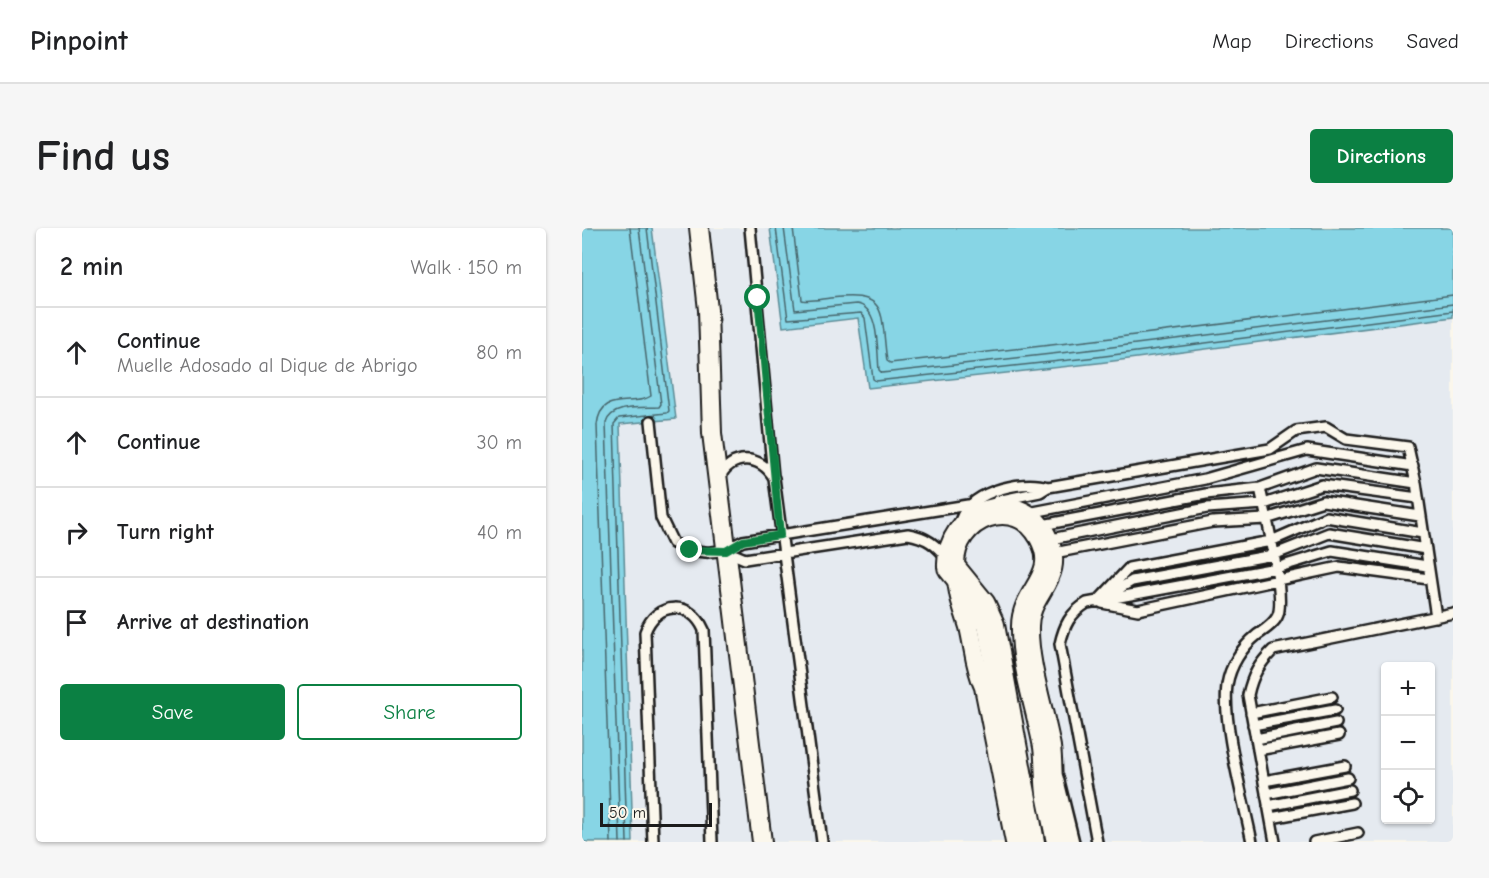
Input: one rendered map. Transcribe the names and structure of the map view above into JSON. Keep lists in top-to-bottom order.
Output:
{
  "scale_bar": "50 m",
  "page": {
    "header": "Pinpoint",
    "nav": ["Map", "Directions", "Saved"],
    "buttons": [
      "Directions",
      ["Save", "Share"]
    ],
    "title": "Find us",
    "heading": ["2 min", "Walk · 150 m"],
    "list": [
      ["Continue", "Muelle Adosado al Dique de Abrigo", "80 m"],
      ["Continue", "30 m"],
      ["Turn right", "40 m"],
      "Arrive at destination"
    ],
    "map_buttons": ["+", "−"],
    "scale": "50 m"
  }
}
